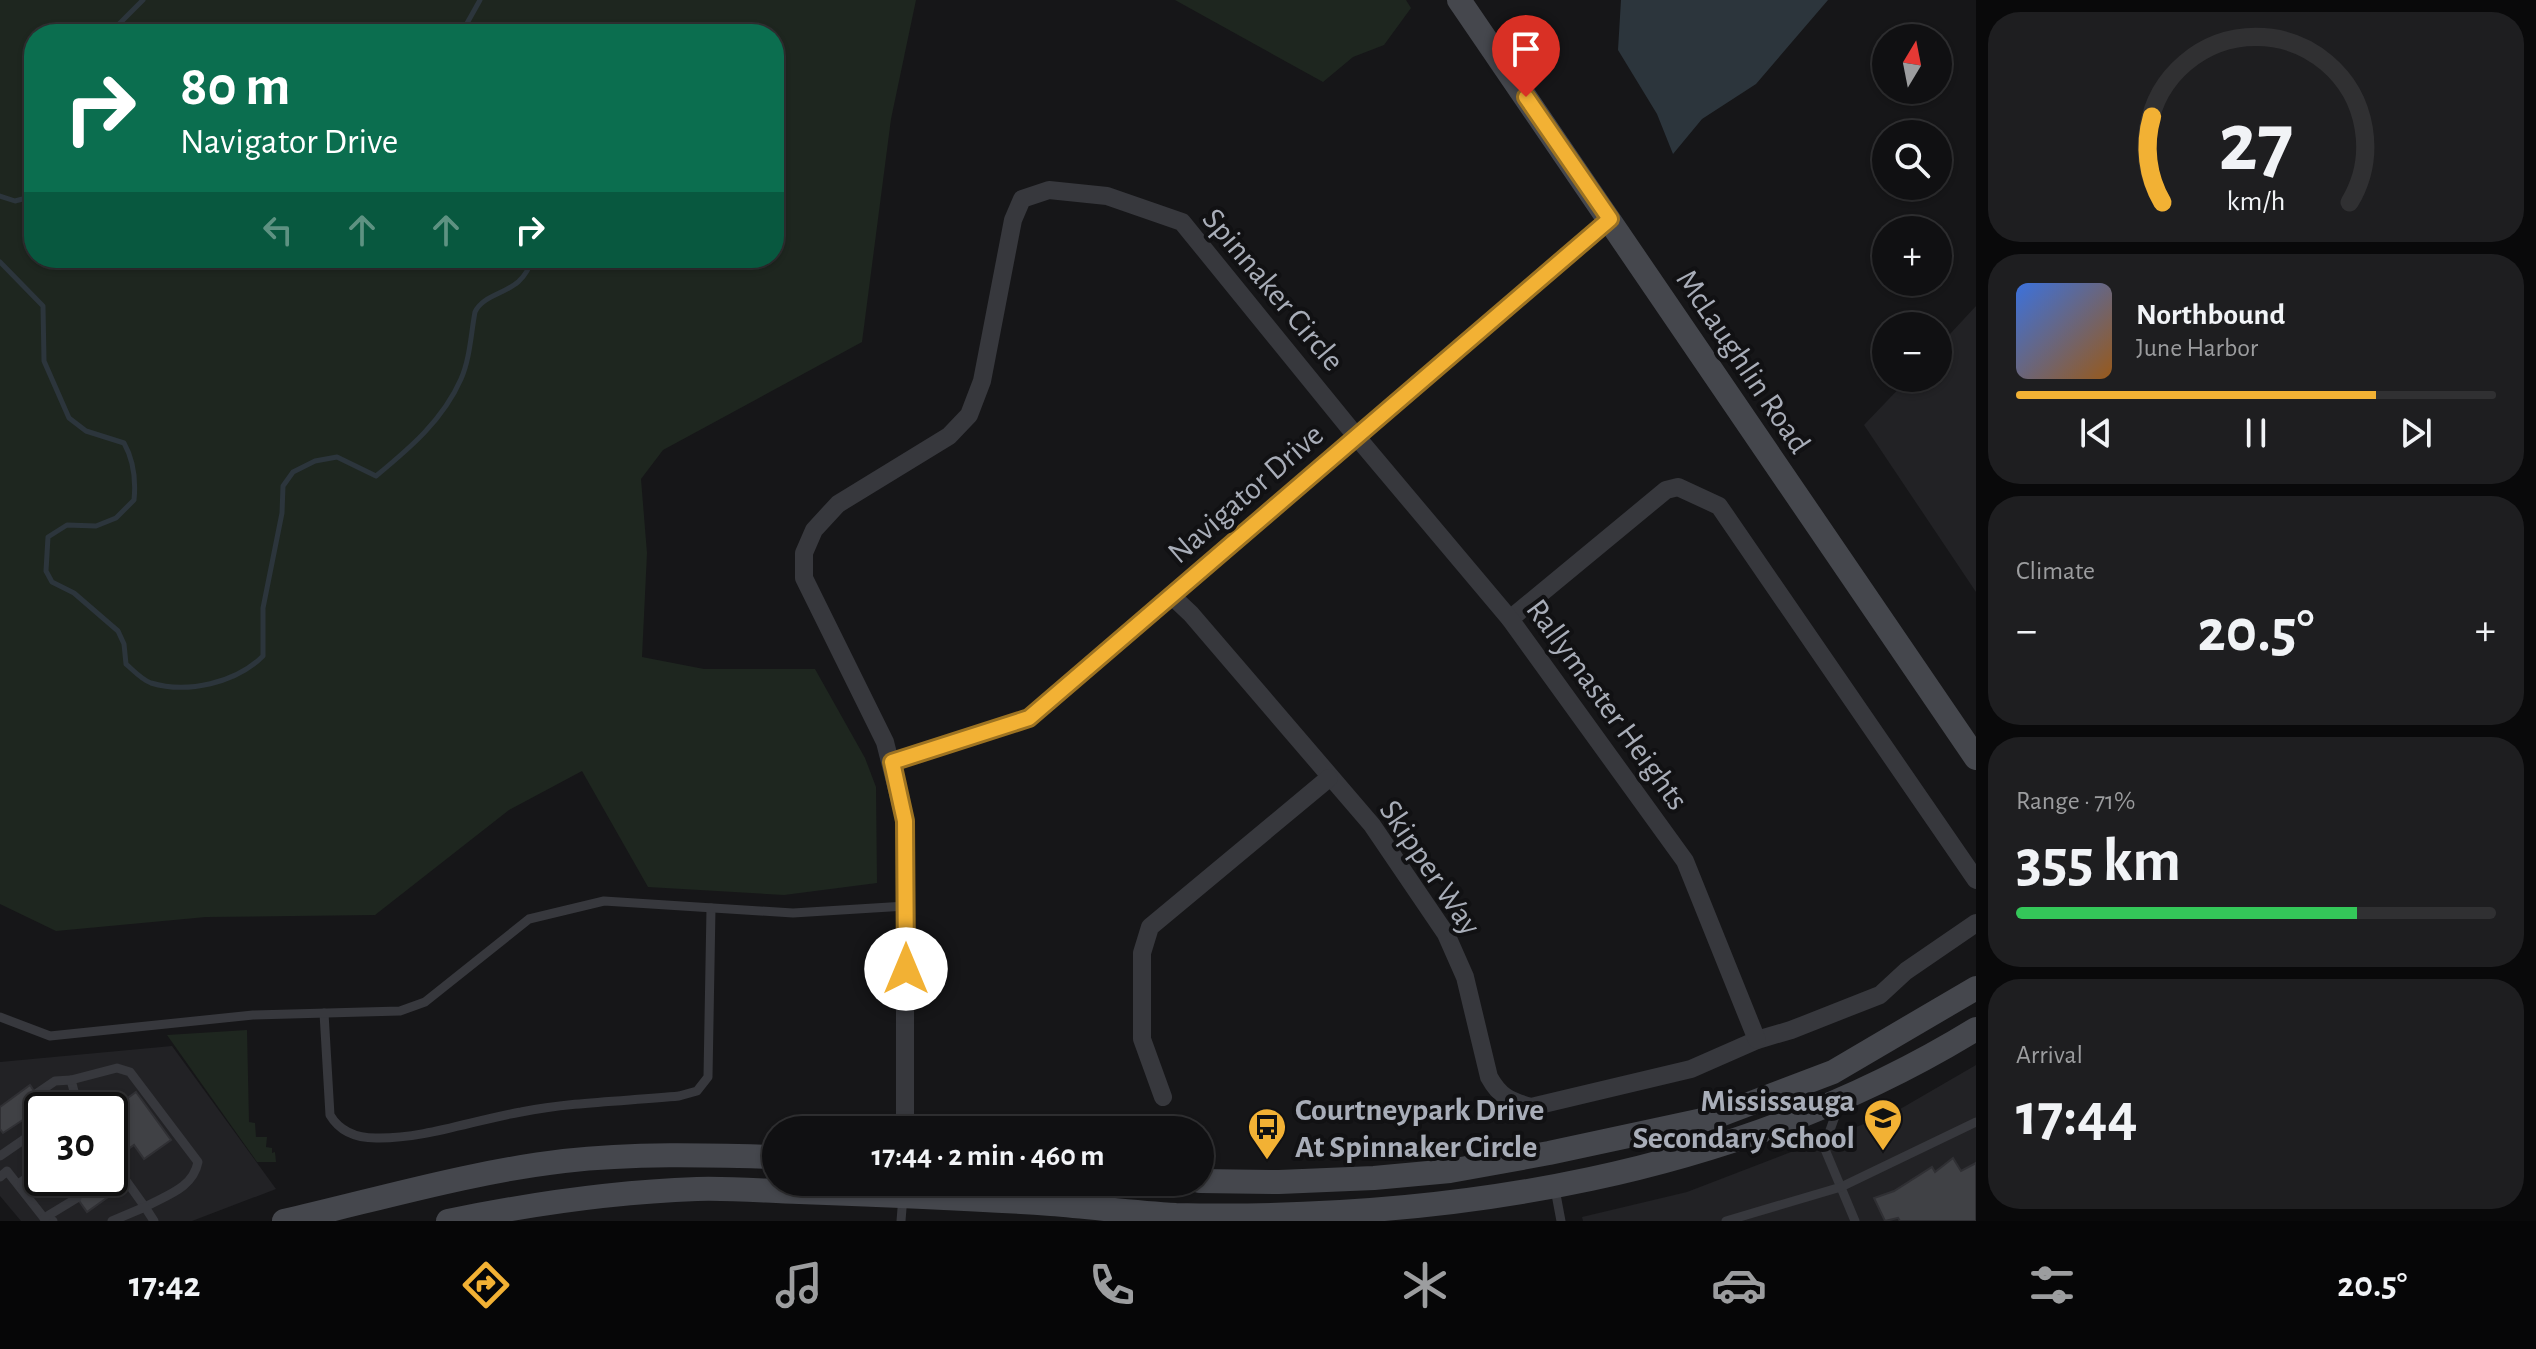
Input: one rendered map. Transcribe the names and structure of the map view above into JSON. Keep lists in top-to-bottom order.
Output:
{
  "streets": {
    "main road": ["McLaughlin Road"],
    "street": [
      "Spinnaker Circle",
      "Navigator Drive",
      "Rallymaster Heights",
      "Skipper Way"
    ]
  },
  "crossings": [
    ["Spinnaker Circle", "Navigator Drive"],
    ["Spinnaker Circle", "Rallymaster Heights"],
    ["McLaughlin Road", "Navigator Drive"],
    ["Navigator Drive", "Rallymaster Heights"],
    ["Navigator Drive", "Skipper Way"],
    ["Rallymaster Heights", "Skipper Way"]
  ],
  "places": {
    "school or university": ["Mississauga Secondary School"],
    "bus stop": ["Courtneypark Drive At Spinnaker Circle"]
  },
  "north": "top",
  "page": {
    "map_buttons": ["+", "−"],
    "turn": ["80 m", "Navigator Drive"],
    "song": ["Northbound", "June Harbor"],
    "tile": [
      "Climate",
      ["Range · 71%", "355 km"],
      ["Arrival", "17:44"]
    ],
    "heat": ["−", "20.5°", "+"],
    "limit": "30",
    "trip": "17:44 · 2 min · 460 m",
    "tabs": ["17:42", "20.5°"],
    "gauge": ["27", "km/h"]
  }
}
